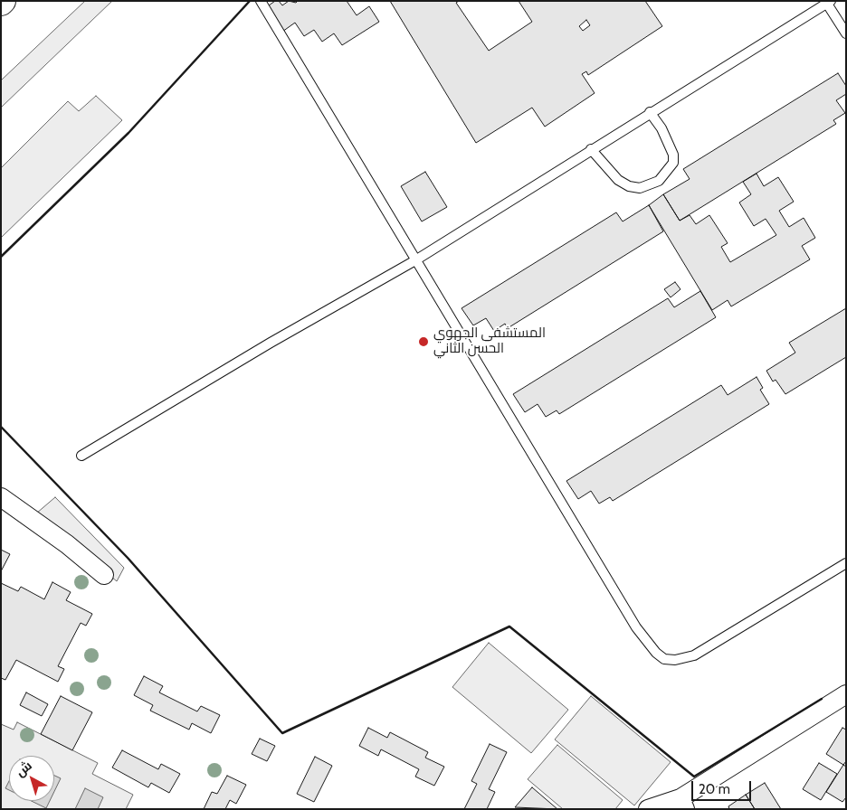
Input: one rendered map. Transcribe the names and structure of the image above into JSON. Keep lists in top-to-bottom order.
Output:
{
  "places": ["المستشفى الجهوي الحسن الثاني"],
  "scale_bar": "20 m",
  "north": "top left"
}
